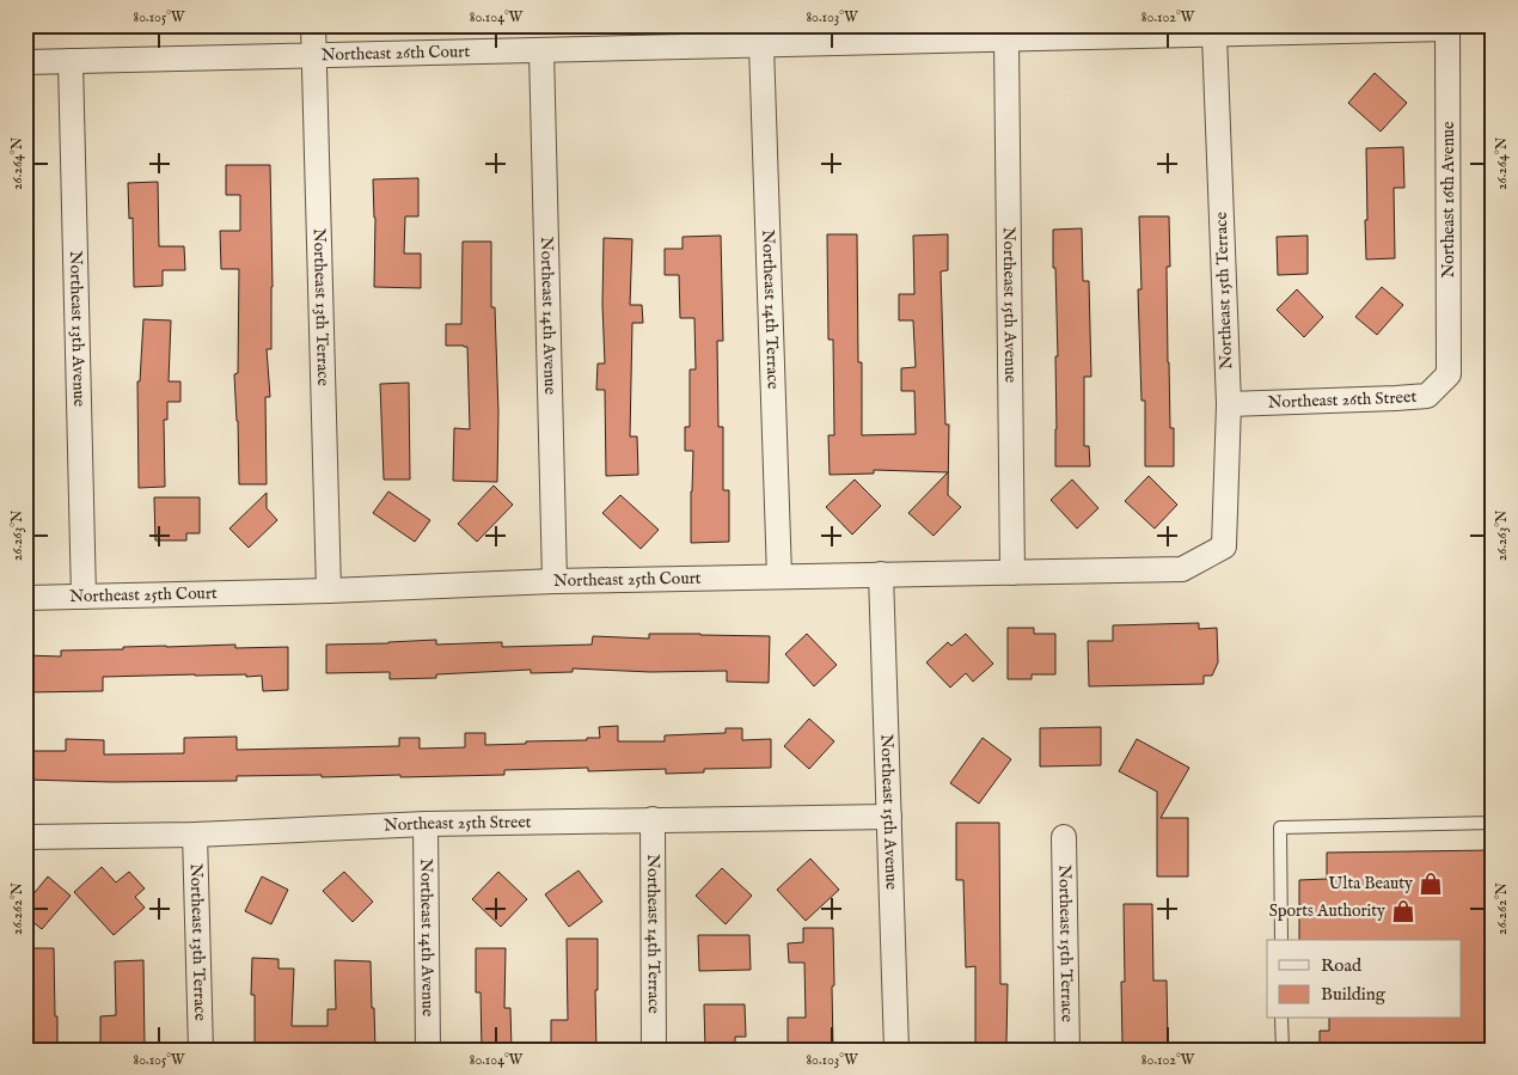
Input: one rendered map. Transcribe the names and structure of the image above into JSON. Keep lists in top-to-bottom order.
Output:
{
  "streets": {
    "street": [
      "Northeast 26th Court",
      "Northeast 16th Avenue",
      "Northeast 15th Terrace",
      "Northeast 15th Avenue",
      "Northeast 13th Terrace",
      "Northeast 14th Terrace",
      "Northeast 14th Avenue",
      "Northeast 13th Avenue",
      "Northeast 26th Street",
      "Northeast 25th Court",
      "Northeast 25th Street"
    ]
  },
  "crossings": [
    ["Northeast 26th Court", "Northeast 16th Avenue"],
    ["Northeast 26th Court", "Northeast 15th Terrace"],
    ["Northeast 26th Court", "Northeast 15th Avenue"],
    ["Northeast 26th Court", "Northeast 13th Terrace"],
    ["Northeast 26th Court", "Northeast 14th Terrace"],
    ["Northeast 26th Court", "Northeast 14th Avenue"],
    ["Northeast 26th Court", "Northeast 13th Avenue"],
    ["Northeast 16th Avenue", "Northeast 26th Street"],
    ["Northeast 15th Terrace", "Northeast 26th Street"],
    ["Northeast 15th Terrace", "Northeast 25th Court"],
    ["Northeast 15th Avenue", "Northeast 25th Court"],
    ["Northeast 15th Avenue", "Northeast 25th Street"],
    ["Northeast 13th Terrace", "Northeast 25th Court"],
    ["Northeast 13th Terrace", "Northeast 25th Street"],
    ["Northeast 14th Terrace", "Northeast 25th Court"],
    ["Northeast 14th Terrace", "Northeast 25th Street"],
    ["Northeast 14th Avenue", "Northeast 25th Court"],
    ["Northeast 14th Avenue", "Northeast 25th Street"],
    ["Northeast 13th Avenue", "Northeast 25th Court"]
  ],
  "places": {
    "shop": ["Ulta Beauty", "Sports Authority"]
  },
  "legend": ["Road", "Building"],
  "coordinates": [
    "80.105°W",
    "80.104°W",
    "80.103°W",
    "80.102°W",
    "26.264°N",
    "26.263°N",
    "26.262°N"
  ]
}
